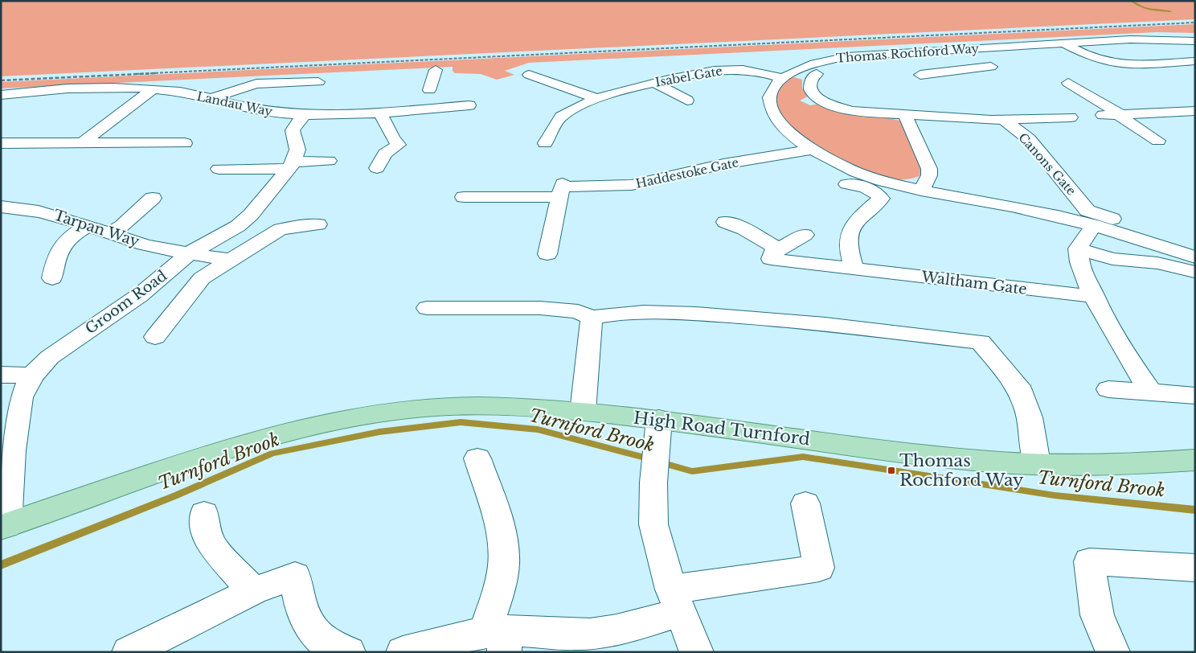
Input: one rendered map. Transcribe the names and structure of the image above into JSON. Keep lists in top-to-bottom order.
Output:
{
  "streets": {
    "main road": ["High Road Turnford"],
    "street": [
      "Thomas Rochford Way",
      "Isabel Gate",
      "Landau Way",
      "Canons Gate",
      "Haddestoke Gate",
      "Tarpan Way",
      "Waltham Gate",
      "Groom Road"
    ]
  },
  "crossings": [
    ["Thomas Rochford Way", "Isabel Gate"],
    ["Thomas Rochford Way", "Canons Gate"],
    ["Thomas Rochford Way", "Haddestoke Gate"],
    ["Tarpan Way", "Groom Road"],
    ["Groom Road", "High Road Turnford"]
  ],
  "water": ["Turnford Brook"],
  "places": {
    "transit": ["Thomas Rochford Way"]
  }
}
